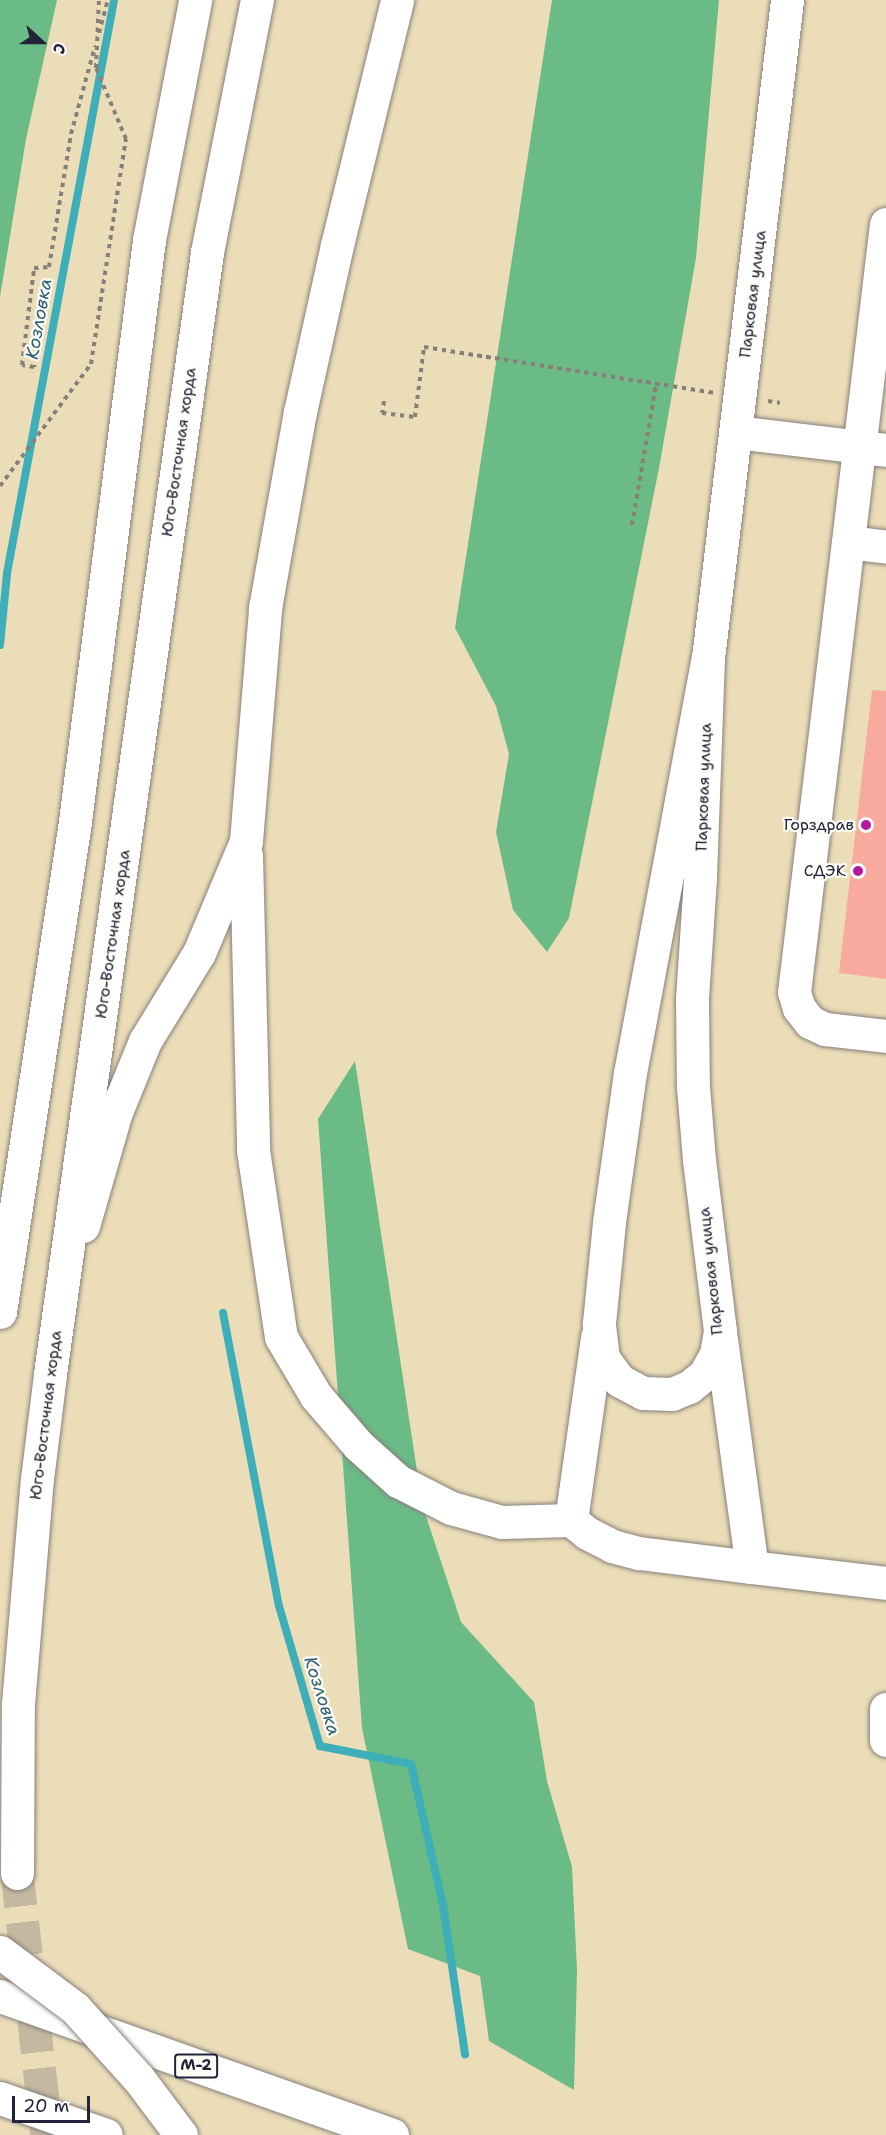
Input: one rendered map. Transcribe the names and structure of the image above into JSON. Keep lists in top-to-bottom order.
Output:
{
  "streets": {
    "main road": ["Парковая улица", "Юго-Восточная хорда", "М-2"]
  },
  "water": ["Козловка"],
  "places": ["Горздрав", "СДЭК"],
  "scale_bar": "20 m",
  "north": "right"
}
